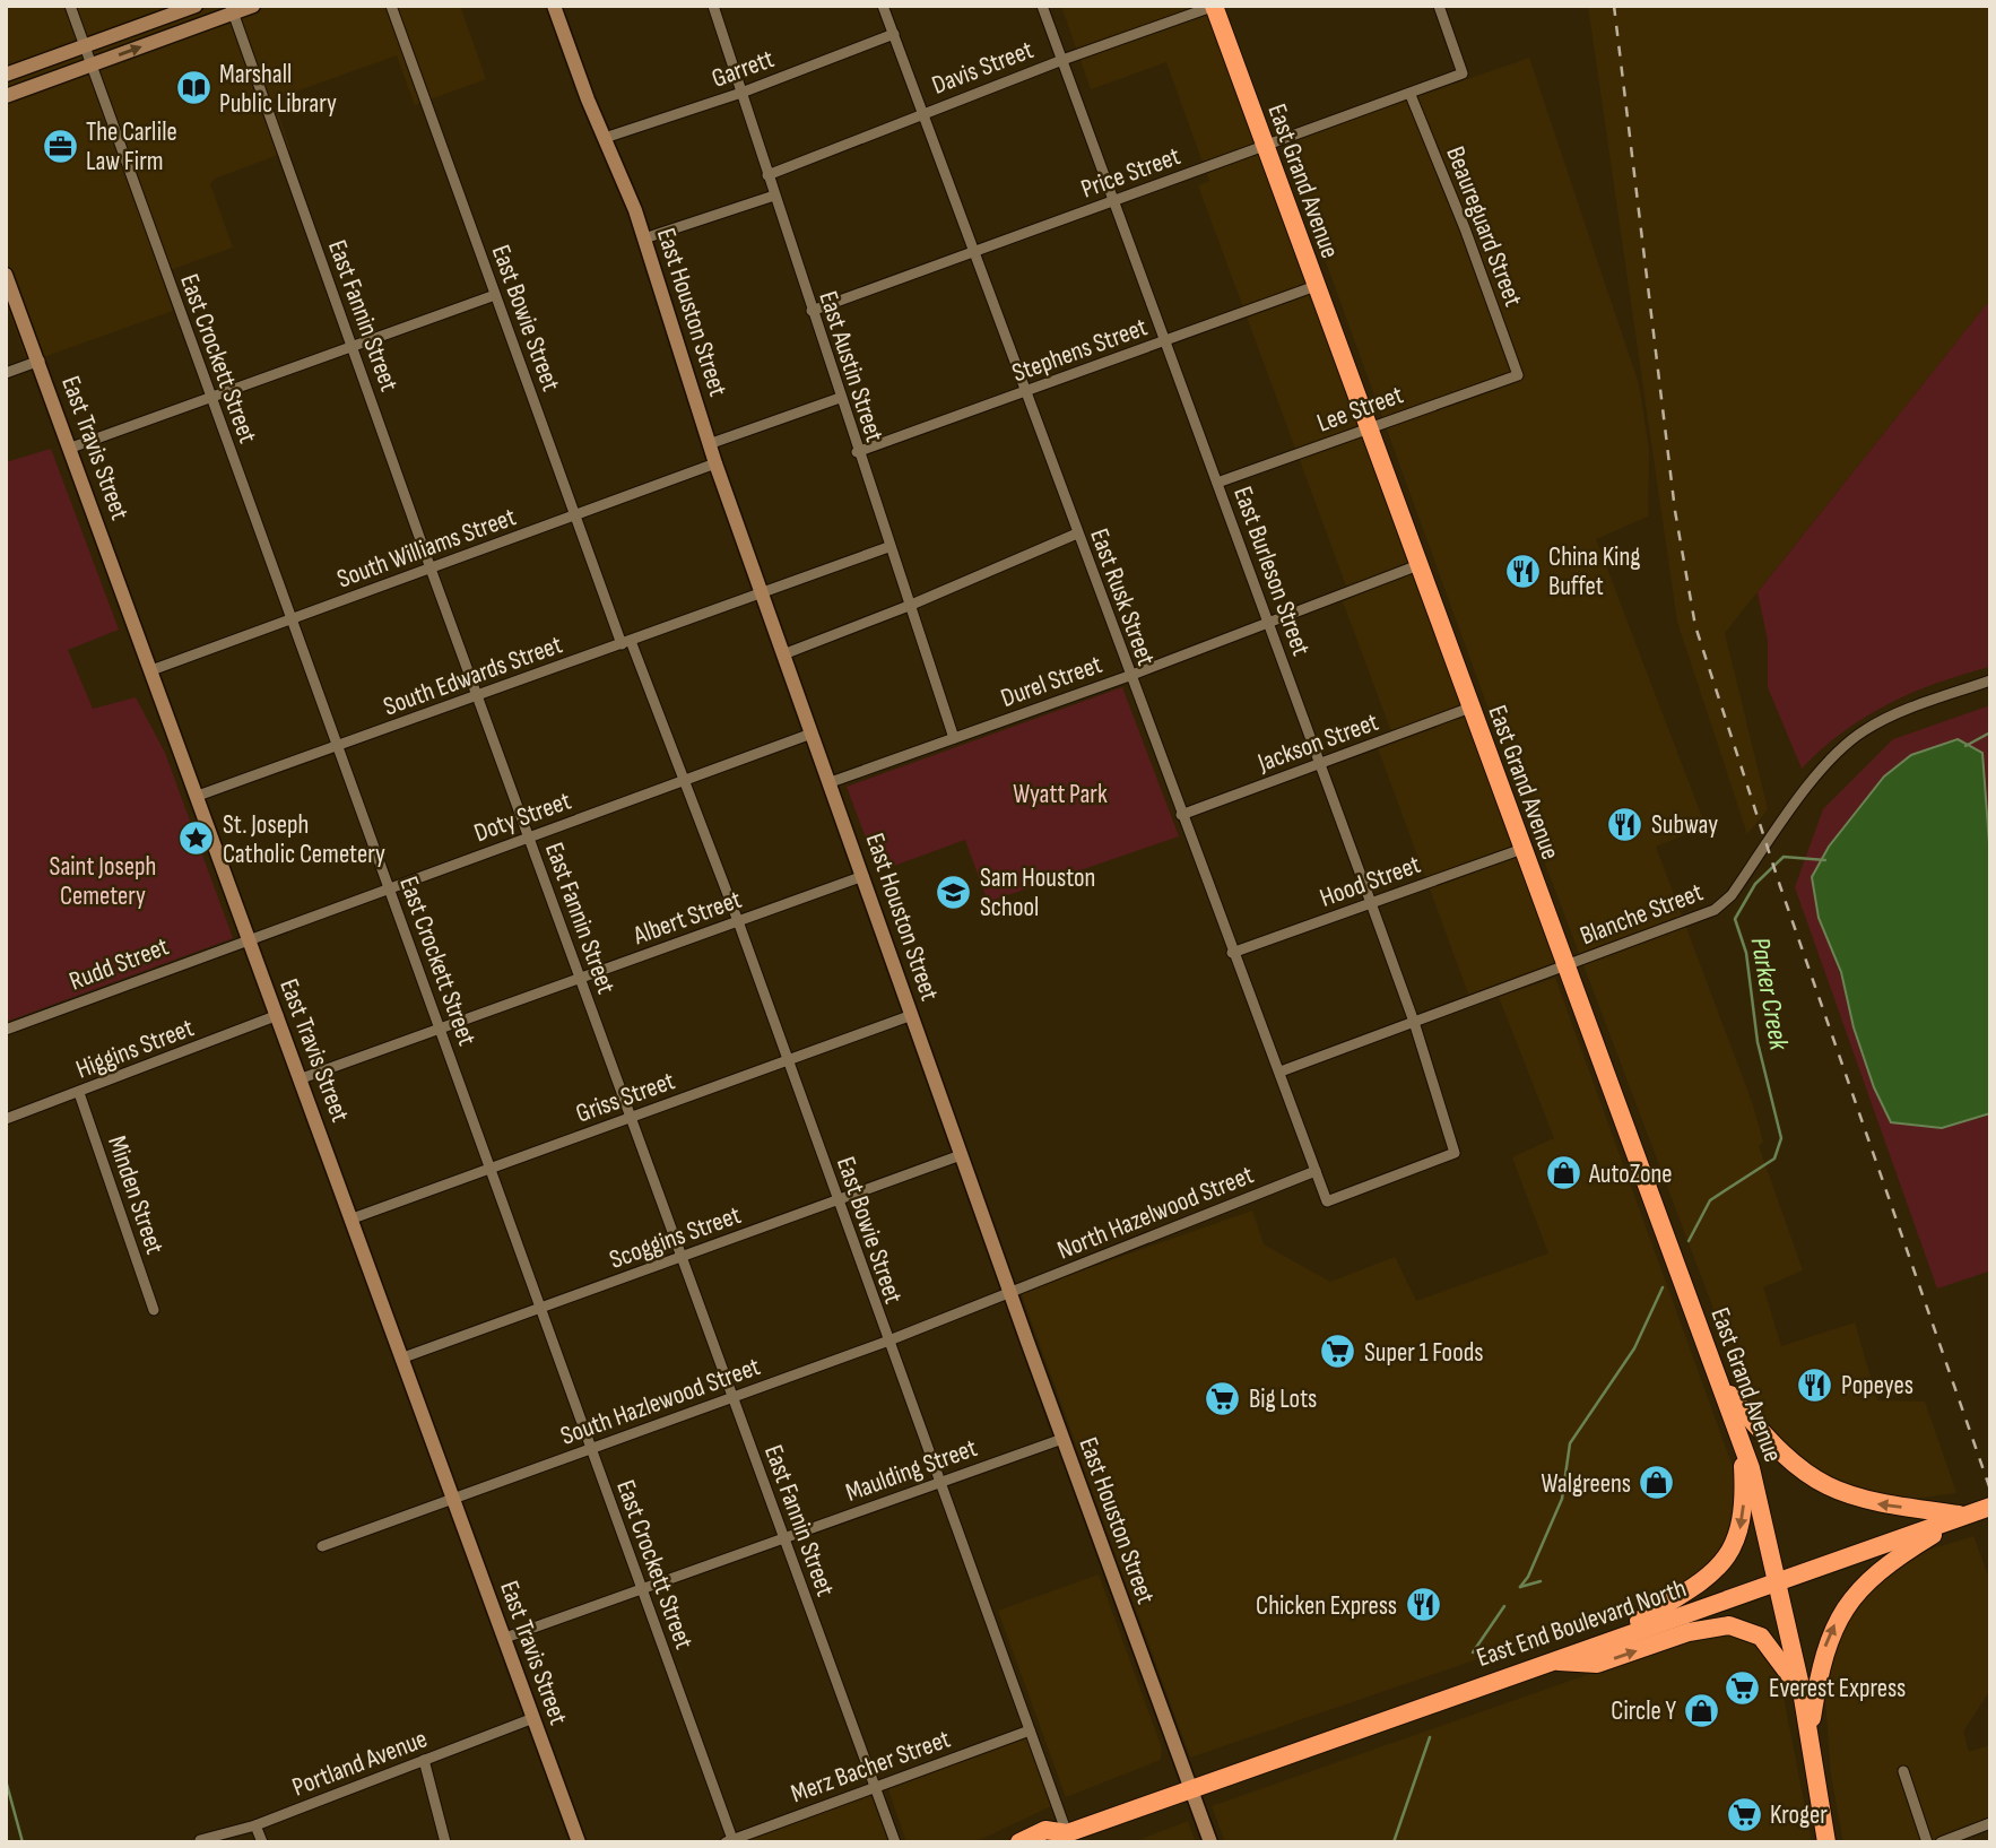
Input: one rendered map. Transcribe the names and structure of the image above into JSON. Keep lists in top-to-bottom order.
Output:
{
  "streets": {
    "highway": ["East Grand Avenue", "East End Boulevard North"],
    "street": [
      "Davis Street",
      "Garrett",
      "Price Street",
      "Beaureguard Street",
      "East Houston Street",
      "East Fannin Street",
      "East Bowie Street",
      "Stephens Street",
      "East Crockett Street",
      "East Austin Street",
      "Lee Street",
      "East Travis Street",
      "South Williams Street",
      "East Burleson Street",
      "East Rusk Street",
      "South Edwards Street",
      "Durel Street",
      "Jackson Street",
      "Doty Street",
      "Hood Street",
      "Blanche Street",
      "Albert Street",
      "Rudd Street",
      "Higgins Street",
      "Griss Street",
      "Minden Street",
      "North Hazelwood Street",
      "Scoggins Street",
      "South Hazlewood Street",
      "Maulding Street",
      "Portland Avenue",
      "Merz Bacher Street"
    ]
  },
  "crossings": [
    ["Davis Street", "East Grand Avenue"],
    ["Davis Street", "East Austin Street"],
    ["Davis Street", "East Burleson Street"],
    ["Davis Street", "East Rusk Street"],
    ["Garrett", "East Houston Street"],
    ["Garrett", "East Austin Street"],
    ["Garrett", "East Rusk Street"],
    ["Price Street", "East Grand Avenue"],
    ["Price Street", "Beaureguard Street"],
    ["Price Street", "East Austin Street"],
    ["Price Street", "East Burleson Street"],
    ["Price Street", "East Rusk Street"],
    ["East Grand Avenue", "Stephens Street"],
    ["East Grand Avenue", "Lee Street"],
    ["East Grand Avenue", "Durel Street"],
    ["East Grand Avenue", "Jackson Street"],
    ["East Grand Avenue", "Hood Street"],
    ["East Grand Avenue", "Blanche Street"],
    ["East Grand Avenue", "East End Boulevard North"],
    ["Beaureguard Street", "Lee Street"],
    ["East Houston Street", "South Williams Street"],
    ["East Houston Street", "South Edwards Street"],
    ["East Houston Street", "Durel Street"],
    ["East Houston Street", "Doty Street"],
    ["East Houston Street", "Albert Street"],
    ["East Houston Street", "Griss Street"],
    ["East Houston Street", "North Hazelwood Street"],
    ["East Houston Street", "Scoggins Street"],
    ["East Houston Street", "South Hazlewood Street"],
    ["East Houston Street", "Maulding Street"],
    ["East Houston Street", "East End Boulevard North"],
    ["East Fannin Street", "South Williams Street"],
    ["East Fannin Street", "South Edwards Street"],
    ["East Fannin Street", "Doty Street"],
    ["East Fannin Street", "Albert Street"],
    ["East Fannin Street", "Griss Street"],
    ["East Fannin Street", "Scoggins Street"],
    ["East Fannin Street", "South Hazlewood Street"],
    ["East Fannin Street", "Maulding Street"],
    ["East Fannin Street", "Merz Bacher Street"],
    ["East Bowie Street", "South Williams Street"],
    ["East Bowie Street", "South Edwards Street"],
    ["East Bowie Street", "Doty Street"],
    ["East Bowie Street", "Albert Street"],
    ["East Bowie Street", "Griss Street"],
    ["East Bowie Street", "Scoggins Street"],
    ["East Bowie Street", "South Hazlewood Street"],
    ["East Bowie Street", "Maulding Street"],
    ["East Bowie Street", "East End Boulevard North"],
    ["East Bowie Street", "Merz Bacher Street"],
    ["Stephens Street", "East Austin Street"],
    ["Stephens Street", "East Burleson Street"],
    ["Stephens Street", "East Rusk Street"],
    ["East Crockett Street", "South Williams Street"],
    ["East Crockett Street", "South Edwards Street"],
    ["East Crockett Street", "Doty Street"],
    ["East Crockett Street", "Albert Street"],
    ["East Crockett Street", "Griss Street"],
    ["East Crockett Street", "Scoggins Street"],
    ["East Crockett Street", "South Hazlewood Street"],
    ["East Crockett Street", "Maulding Street"],
    ["East Crockett Street", "Merz Bacher Street"],
    ["East Austin Street", "South Edwards Street"],
    ["East Austin Street", "Durel Street"],
    ["Lee Street", "East Burleson Street"],
    ["East Travis Street", "South Williams Street"],
    ["East Travis Street", "South Edwards Street"],
    ["East Travis Street", "Doty Street"],
    ["East Travis Street", "Albert Street"],
    ["East Travis Street", "Rudd Street"],
    ["East Travis Street", "Higgins Street"],
    ["East Travis Street", "Griss Street"],
    ["East Travis Street", "Scoggins Street"],
    ["East Travis Street", "South Hazlewood Street"],
    ["East Travis Street", "Maulding Street"],
    ["East Travis Street", "Portland Avenue"],
    ["East Burleson Street", "East Rusk Street"],
    ["East Burleson Street", "Durel Street"],
    ["East Burleson Street", "Jackson Street"],
    ["East Burleson Street", "Hood Street"],
    ["East Burleson Street", "Blanche Street"],
    ["East Rusk Street", "Durel Street"],
    ["East Rusk Street", "Jackson Street"],
    ["East Rusk Street", "Hood Street"],
    ["East Rusk Street", "Blanche Street"],
    ["East Rusk Street", "North Hazelwood Street"],
    ["Doty Street", "Rudd Street"],
    ["Higgins Street", "Minden Street"],
    ["North Hazelwood Street", "South Hazlewood Street"]
  ],
  "water": ["Parker Creek"],
  "parks": ["Wyatt Park", "Saint Joseph Cemetery"],
  "places": {
    "library": ["Marshall Public Library"],
    "office": ["The Carlile Law Firm"],
    "restaurant": [
      "China King Buffet",
      "Subway",
      "Popeyes",
      "Chicken Express"
    ],
    "place": ["St. Joseph Catholic Cemetery"],
    "school or university": ["Sam Houston School"],
    "shop": ["AutoZone", "Walgreens", "Circle Y"],
    "supermarket": [
      "Super 1 Foods",
      "Big Lots",
      "Everest Express",
      "Kroger"
    ]
  }
}
